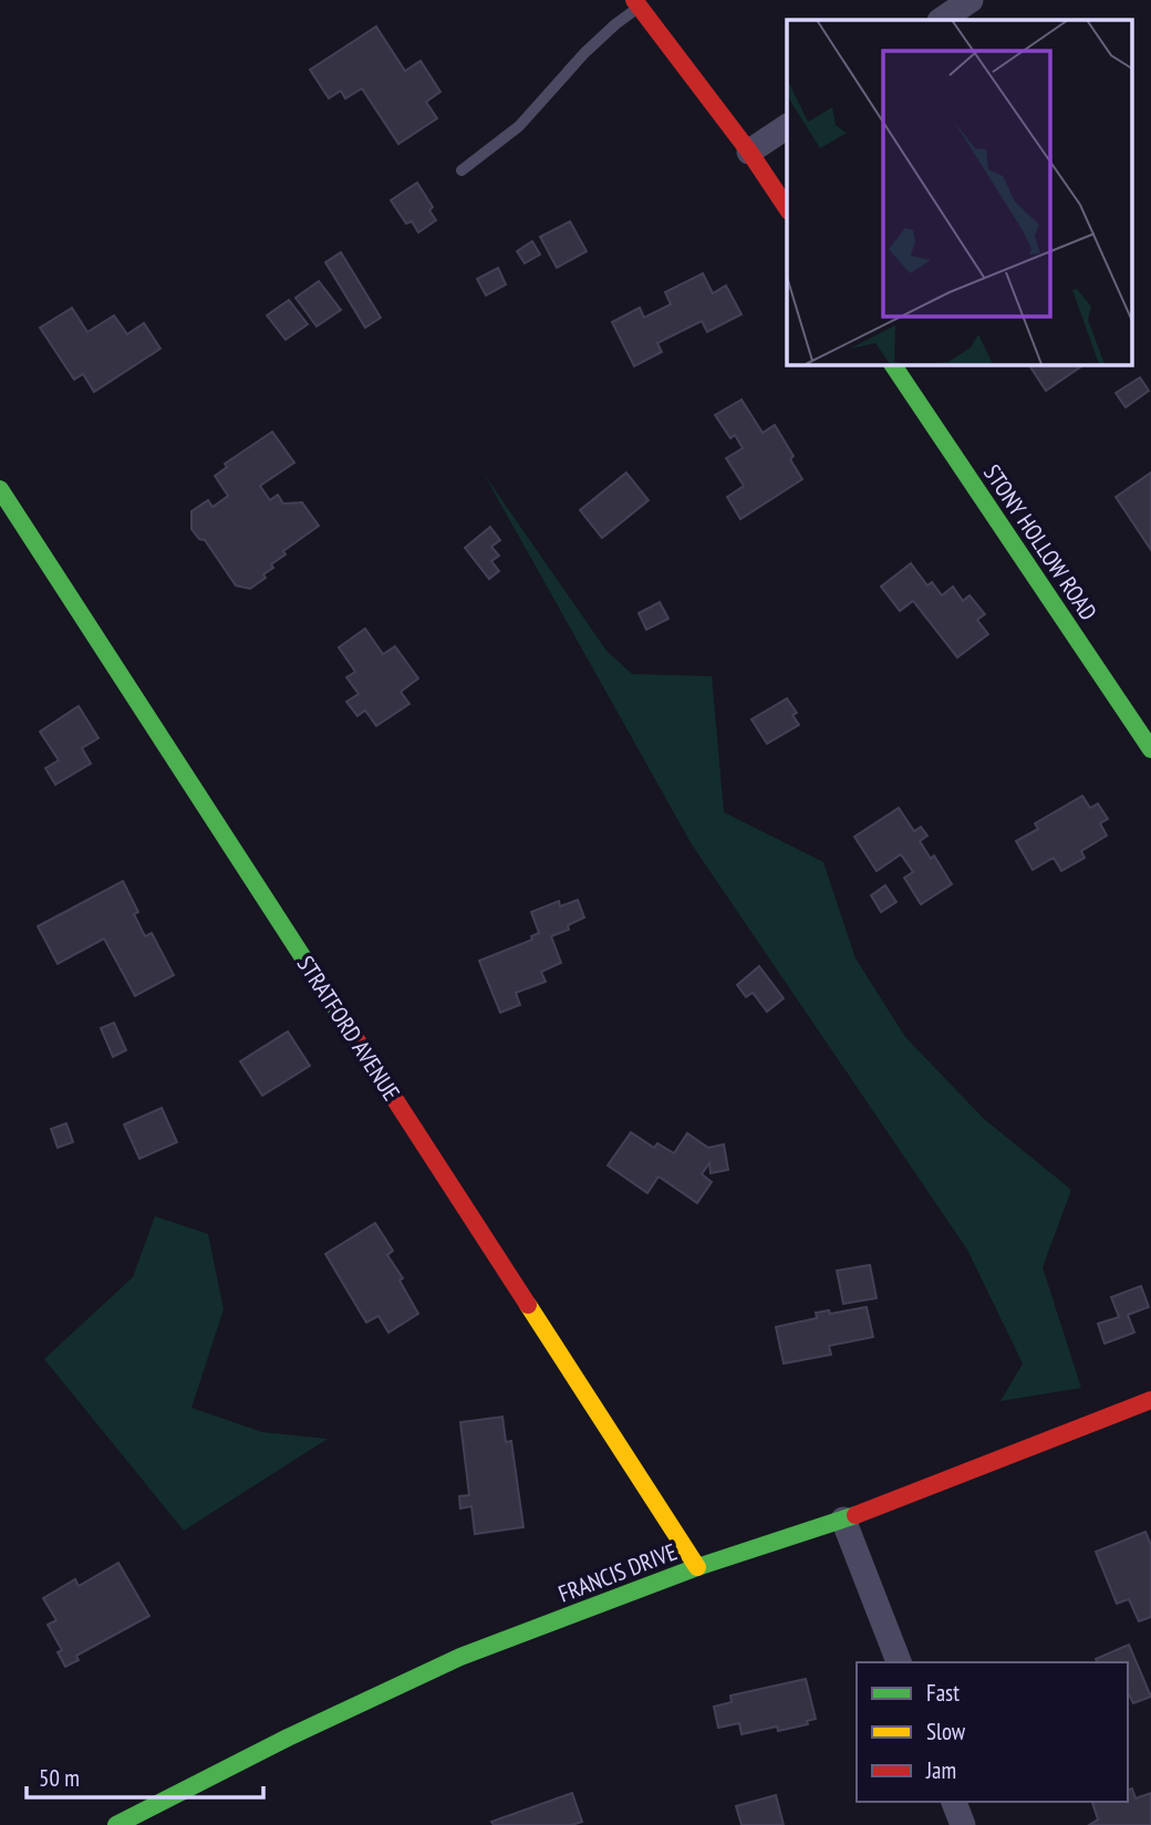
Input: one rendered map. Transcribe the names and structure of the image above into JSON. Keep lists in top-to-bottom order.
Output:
{
  "streets": {
    "street": ["STONY HOLLOW ROAD", "STRATFORD AVENUE", "FRANCIS DRIVE"]
  },
  "crossings": [
    ["STRATFORD AVENUE", "FRANCIS DRIVE"]
  ],
  "legend": ["Fast", "Slow", "Jam"],
  "scale_bar": "50 m"
}
